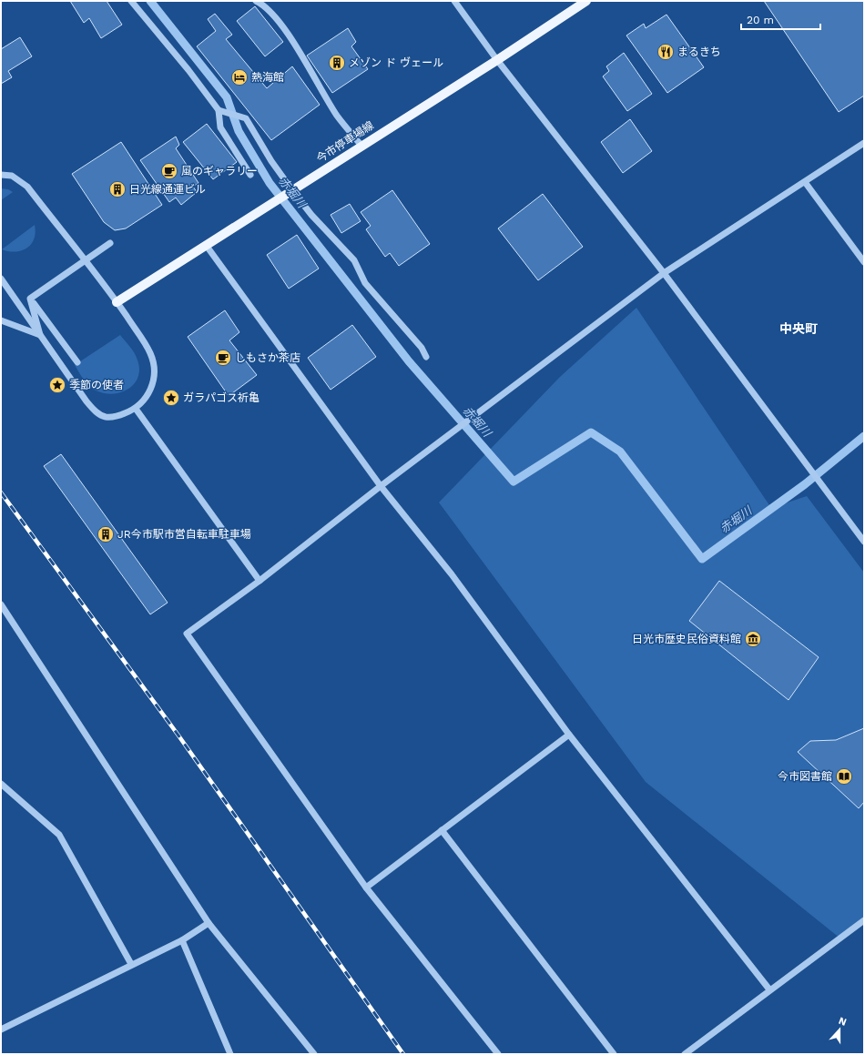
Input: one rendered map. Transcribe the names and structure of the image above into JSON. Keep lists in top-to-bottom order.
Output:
{
  "streets": {
    "main road": ["今市停車場線"]
  },
  "districts": ["中央町"],
  "water": ["赤堀川"],
  "places": {
    "restaurant": ["まるきち"],
    "building": ["メゾン ド ヴェール", "日光線通運ビル", "JR今市駅市営自転車駐車場"],
    "hotel": ["熱海館"],
    "cafe": ["風のギャラリー", "しもさか茶店"],
    "place": ["季節の使者", "ガラパゴス祈亀"],
    "museum": ["日光市歴史民俗資料館"],
    "library": ["今市図書館"]
  },
  "scale_bar": "20 m",
  "north": "top"
}
